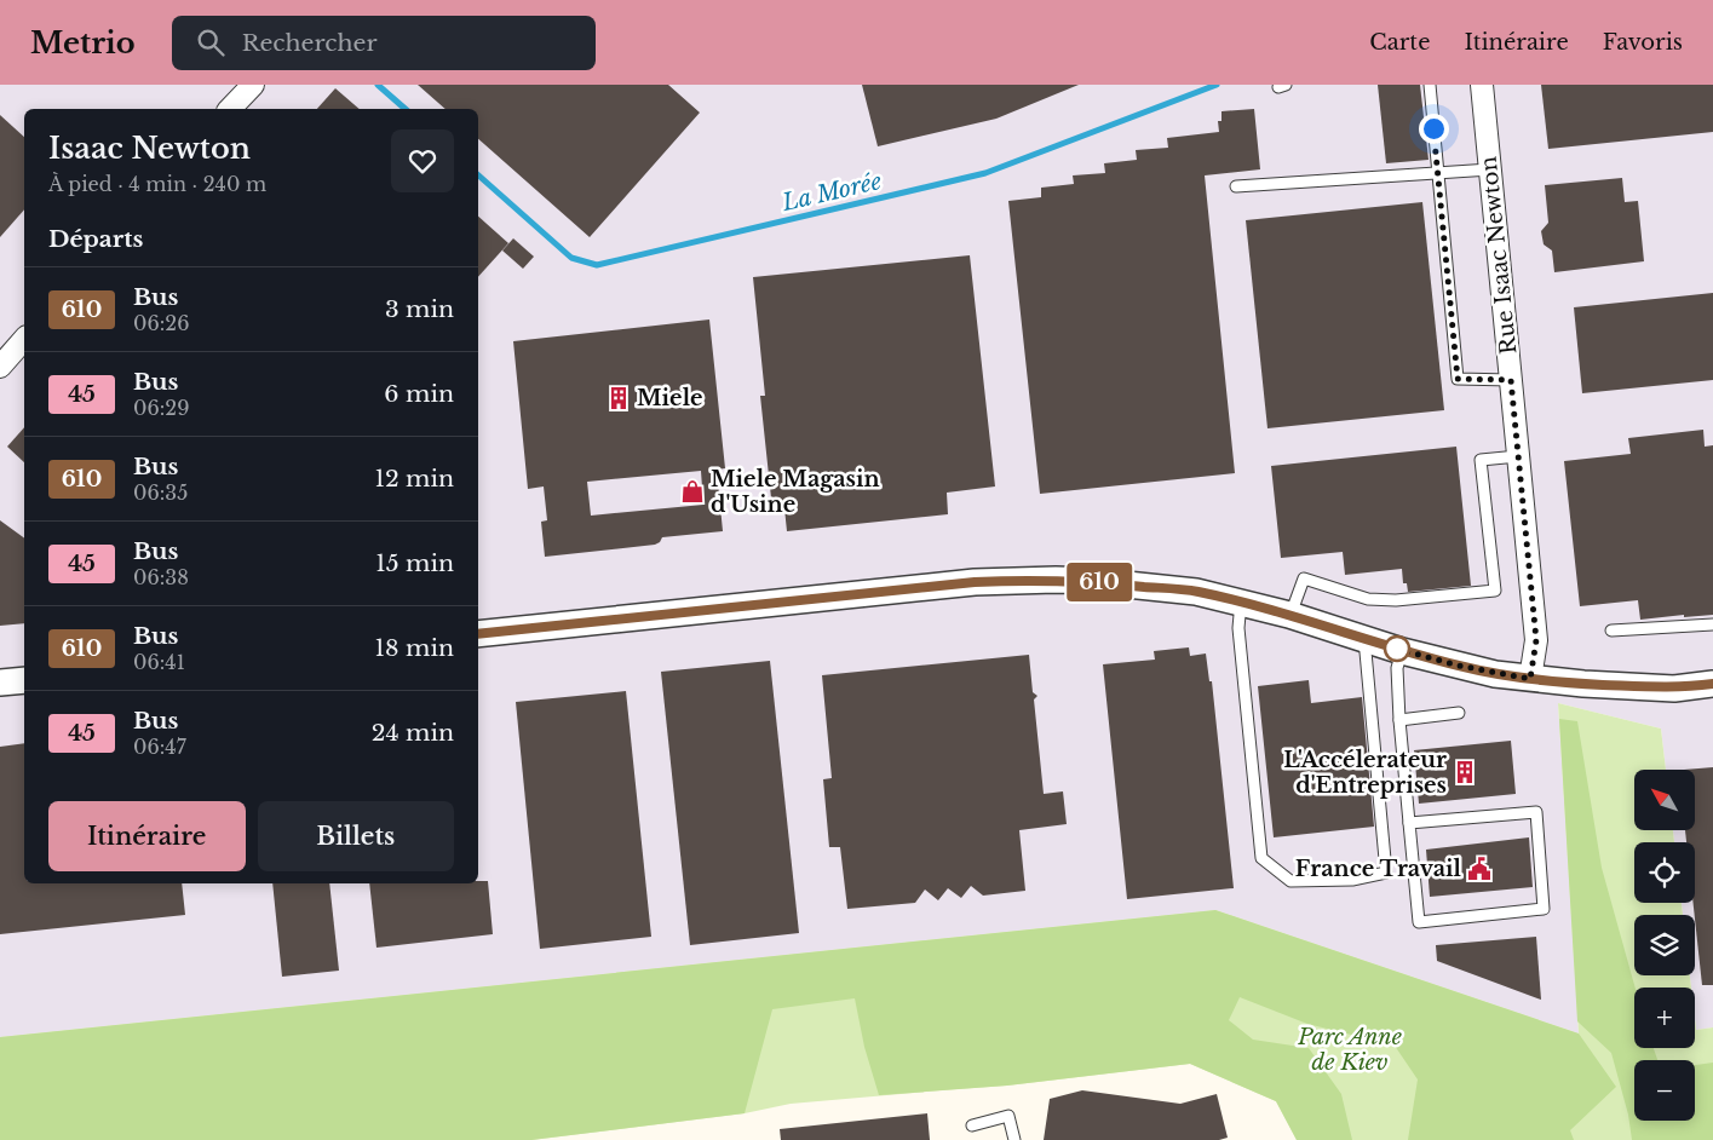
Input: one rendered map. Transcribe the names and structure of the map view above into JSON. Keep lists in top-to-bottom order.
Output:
{
  "streets": {
    "street": ["Rue Isaac Newton"]
  },
  "water": ["La Morée"],
  "parks": ["Parc Anne de Kiev"],
  "places": {
    "building": ["Miele", "L'Accélerateur d'Entreprises"],
    "shop": ["Miele Magasin d'Usine"],
    "public building": ["France Travail"]
  },
  "lines": ["bus line 610"],
  "north": "top left",
  "page": {
    "header": "Metrio",
    "search": "Rechercher",
    "nav": ["Carte", "Itinéraire", "Favoris"],
    "on_map": "610",
    "heading": [
      ["Isaac Newton", "À pied · 4 min · 240 m"],
      "Départs"
    ],
    "list": [
      {
        "mark": "610",
        "name": "Bus",
        "note": "06:26",
        "value": "3 min"
      },
      {
        "mark": "45",
        "name": "Bus",
        "note": "06:29",
        "value": "6 min"
      },
      {
        "mark": "610",
        "name": "Bus",
        "note": "06:35",
        "value": "12 min"
      },
      {
        "mark": "45",
        "name": "Bus",
        "note": "06:38",
        "value": "15 min"
      },
      {
        "mark": "610",
        "name": "Bus",
        "note": "06:41",
        "value": "18 min"
      },
      {
        "mark": "45",
        "name": "Bus",
        "note": "06:47",
        "value": "24 min"
      }
    ],
    "map_buttons": ["+", "−"],
    "buttons": ["Itinéraire", "Billets"]
  }
}
